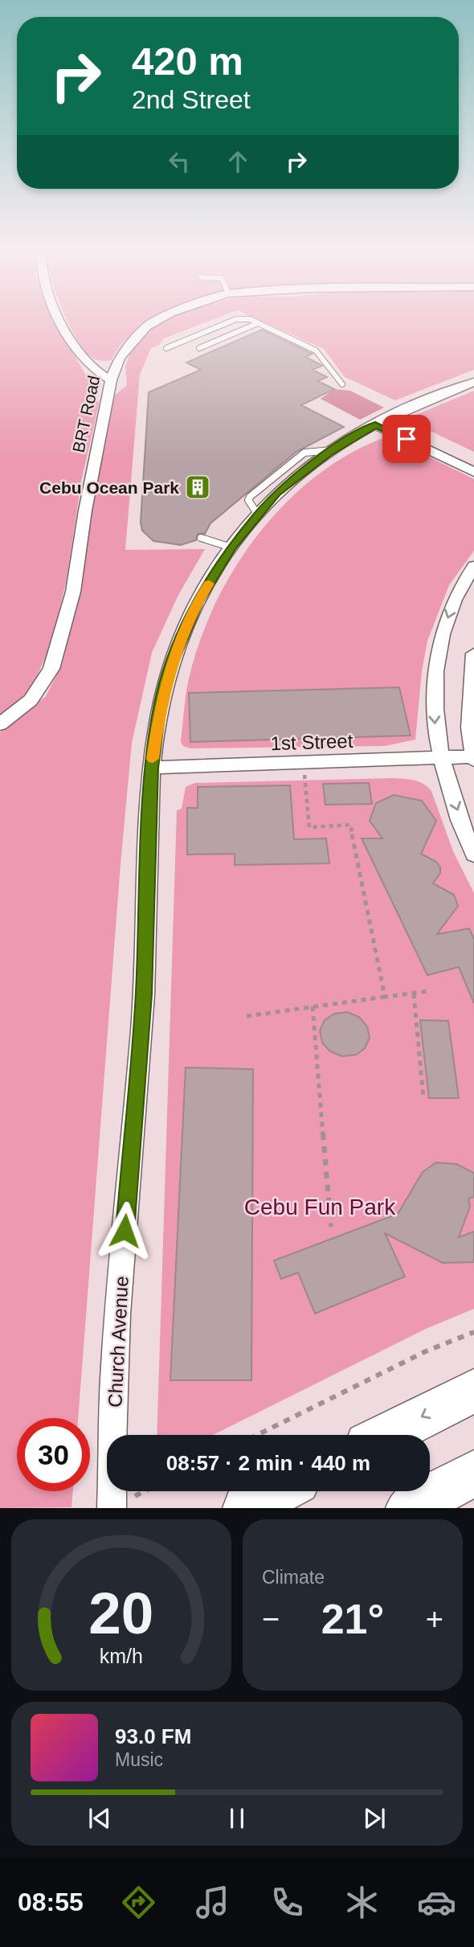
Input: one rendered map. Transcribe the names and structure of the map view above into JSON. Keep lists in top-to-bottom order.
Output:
{
  "streets": {
    "street": ["BRT Road", "1st Street", "Church Avenue"]
  },
  "crossings": [
    ["1st Street", "Church Avenue"]
  ],
  "parks": ["Cebu Fun Park"],
  "places": {
    "building": ["Cebu Ocean Park"]
  },
  "page": {
    "turn": ["420 m", "2nd Street"],
    "limit": "30",
    "trip": "08:57 · 2 min · 440 m",
    "tile": "Climate",
    "heat": ["−", "21°", "+"],
    "song": ["93.0 FM", "Music"],
    "tabs": "08:55",
    "gauge": ["20", "km/h"]
  }
}
